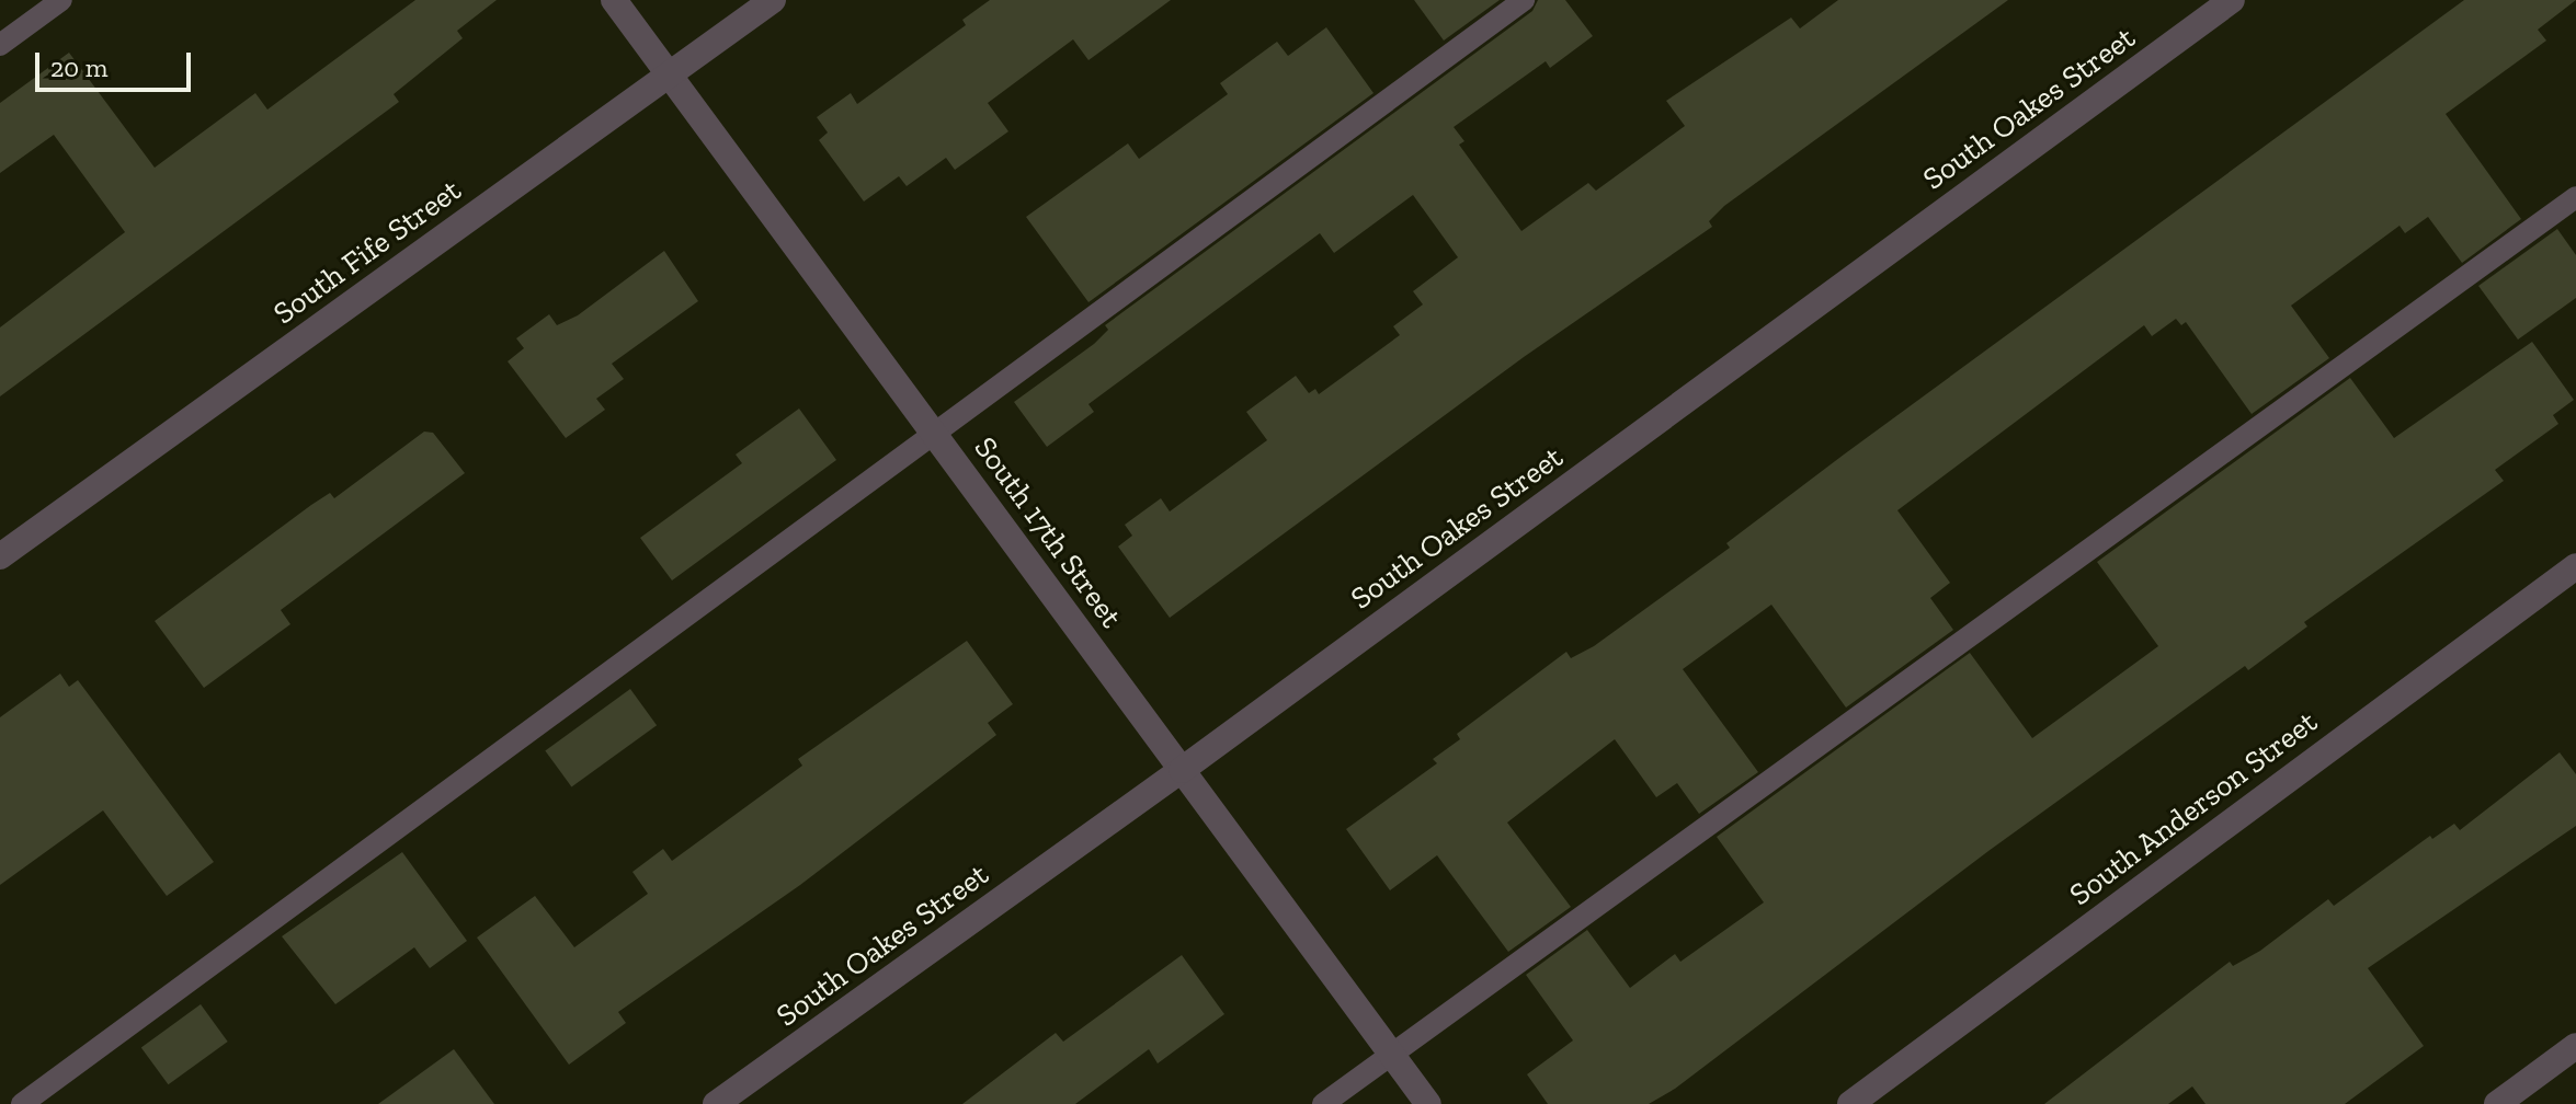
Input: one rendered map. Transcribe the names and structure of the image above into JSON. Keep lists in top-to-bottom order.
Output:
{
  "streets": {
    "street": [
      "South Oakes Street",
      "South Fife Street",
      "South 17th Street",
      "South Anderson Street"
    ]
  },
  "crossings": [
    ["South Oakes Street", "South 17th Street"],
    ["South Fife Street", "South 17th Street"]
  ],
  "scale_bar": "20 m"
}
